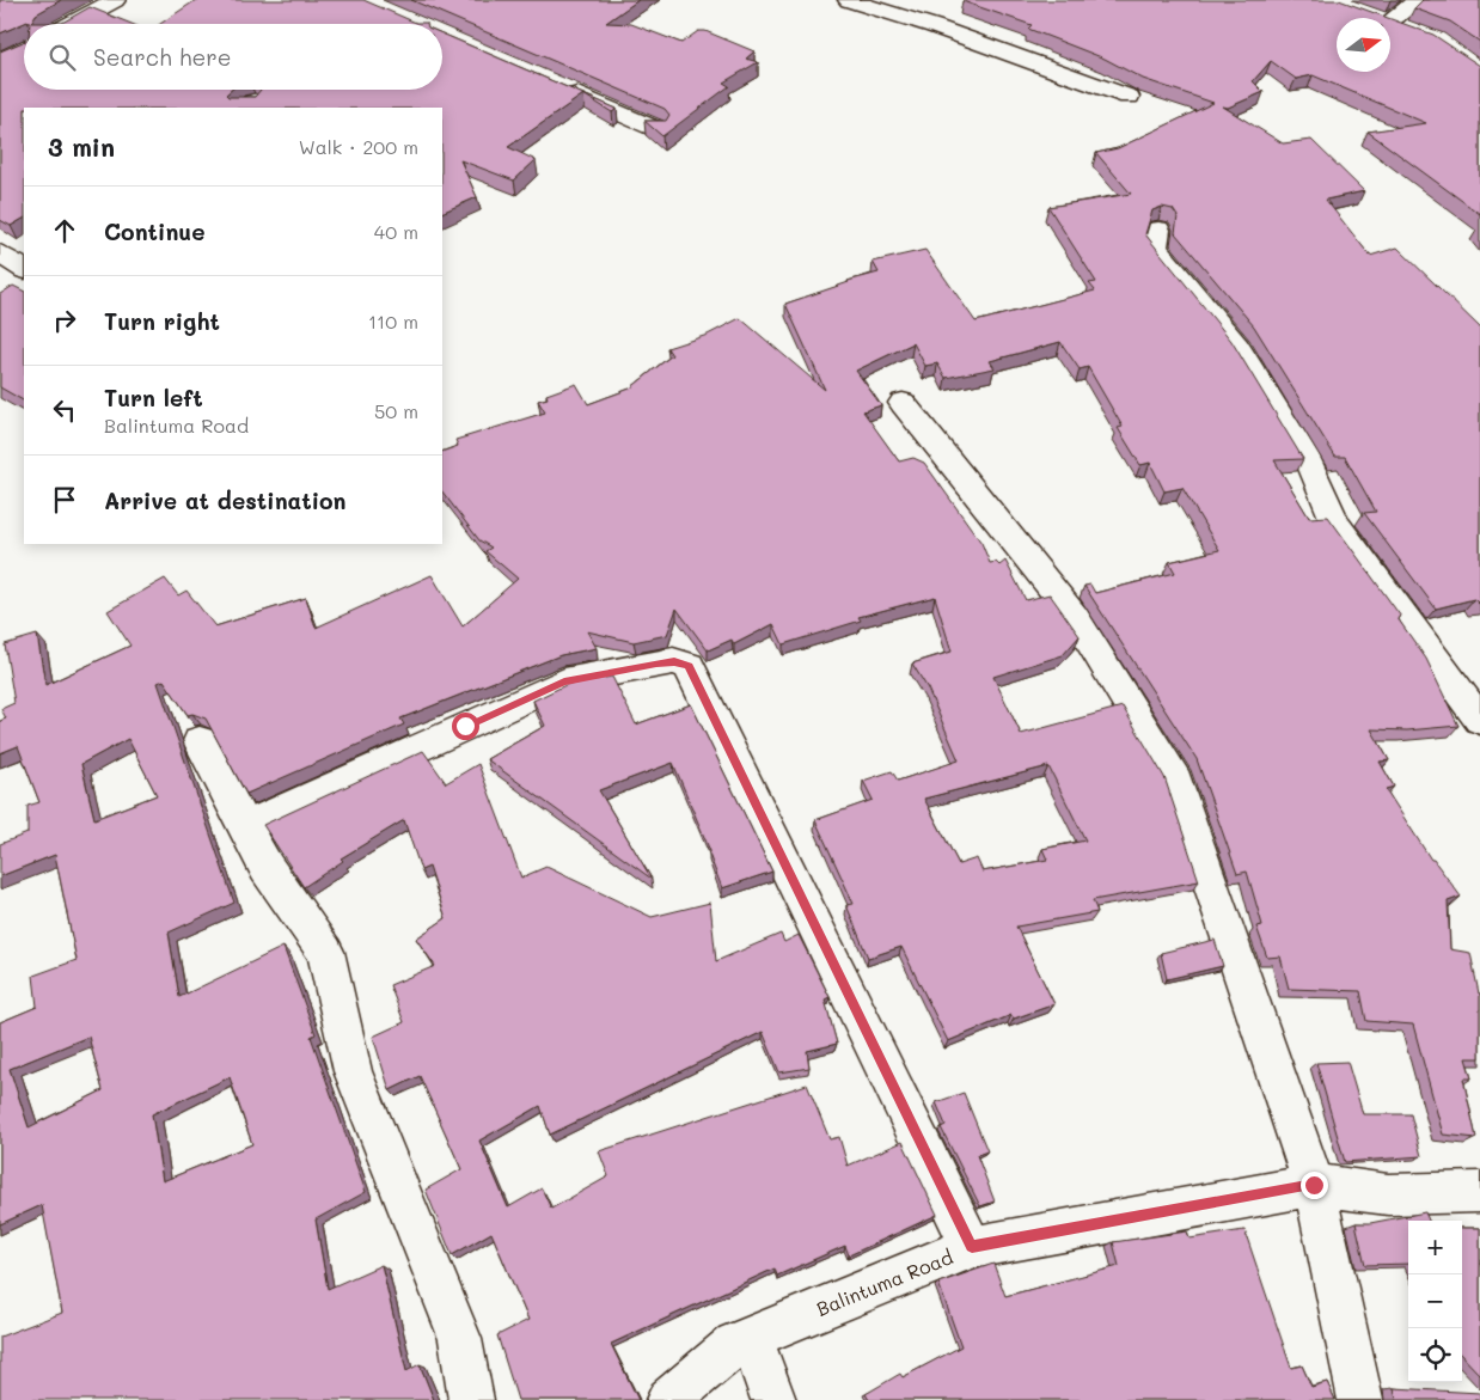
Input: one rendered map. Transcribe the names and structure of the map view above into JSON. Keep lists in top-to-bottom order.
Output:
{
  "streets": {
    "street": ["Balintuma Road"]
  },
  "north": "right",
  "page": {
    "search": "Search here",
    "heading": ["3 min", "Walk · 200 m"],
    "list": [
      ["Continue", "40 m"],
      ["Turn right", "110 m"],
      ["Turn left", "Balintuma Road", "50 m"],
      "Arrive at destination"
    ],
    "map_buttons": ["+", "−"]
  }
}
